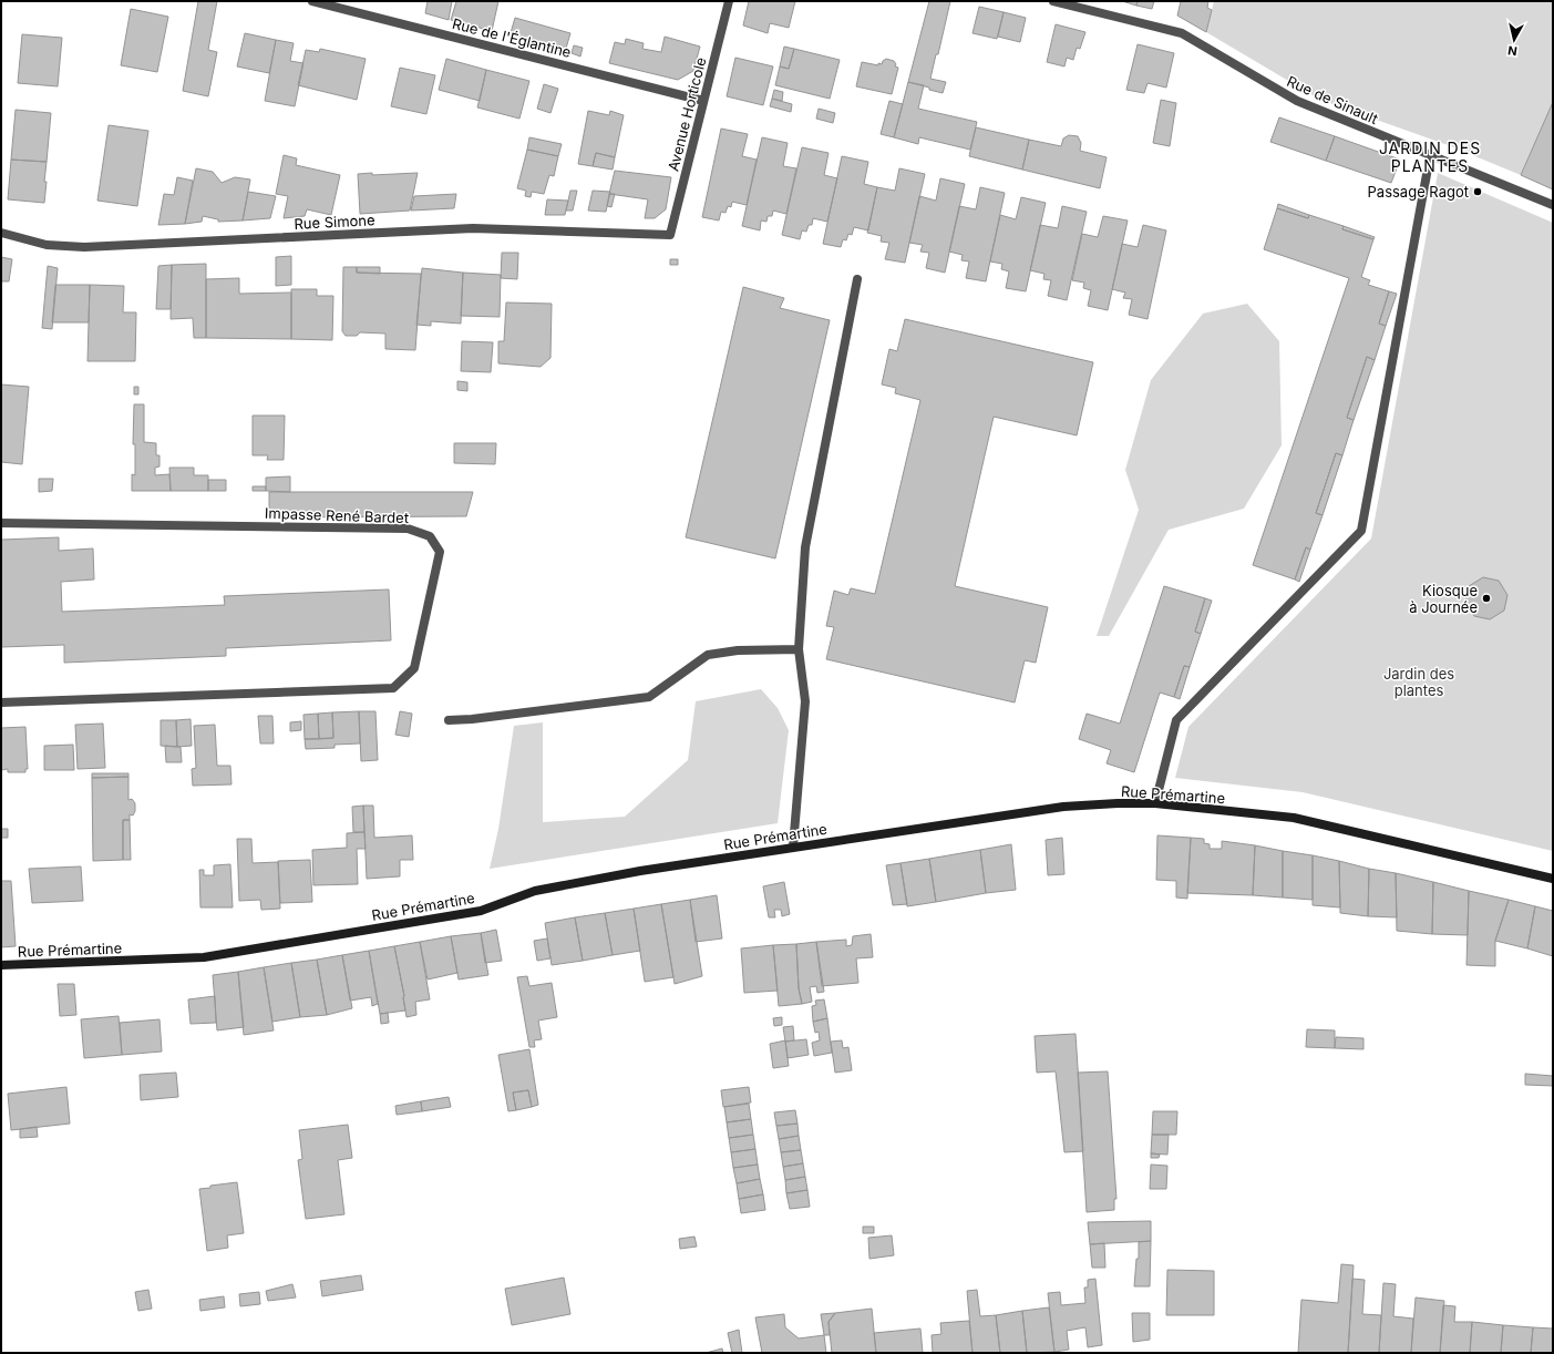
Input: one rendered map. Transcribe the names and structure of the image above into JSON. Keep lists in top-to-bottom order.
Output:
{
  "streets": {
    "street": [
      "Rue de l'Églantine",
      "Rue de Sinault",
      "Avenue Horticole",
      "Rue Simone",
      "Impasse René Bardet",
      "Rue Prémartine"
    ]
  },
  "crossings": [
    ["Rue de l'Églantine", "Avenue Horticole"],
    ["Avenue Horticole", "Rue Simone"]
  ],
  "districts": ["JARDIN DES PLANTES"],
  "parks": ["Jardin des plantes"],
  "places": ["Passage Ragot", "Kiosque à Journée"],
  "north": "bottom"
}
